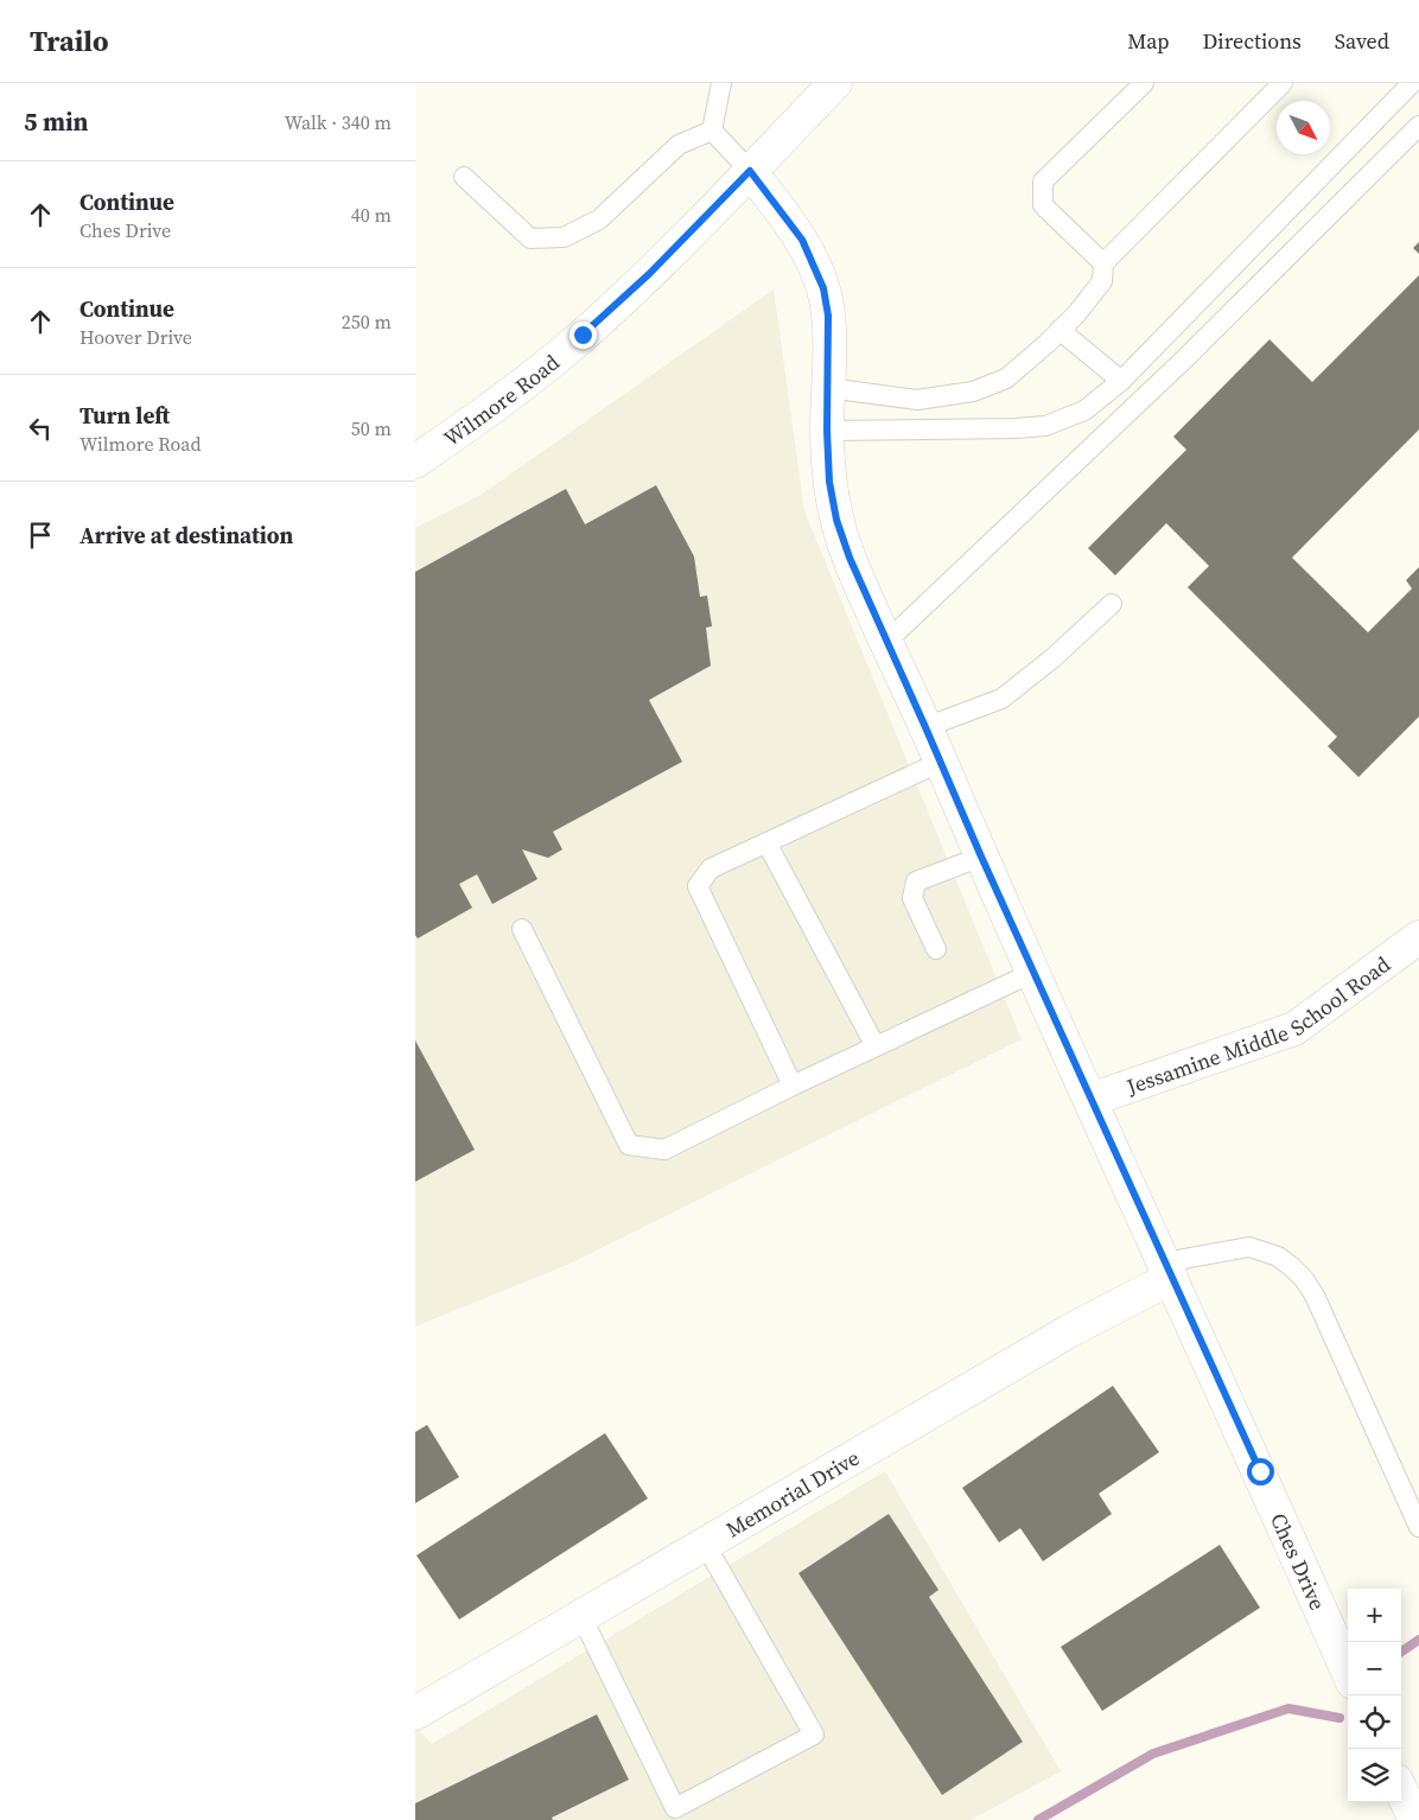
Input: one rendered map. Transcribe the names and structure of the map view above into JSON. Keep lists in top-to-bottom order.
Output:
{
  "streets": {
    "street": [
      "Wilmore Road",
      "Jessamine Middle School Road",
      "Memorial Drive",
      "Ches Drive"
    ]
  },
  "crossings": [
    ["Wilmore Road", "Ches Drive"],
    ["Jessamine Middle School Road", "Ches Drive"],
    ["Memorial Drive", "Ches Drive"]
  ],
  "north": "bottom right",
  "page": {
    "header": "Trailo",
    "nav": ["Map", "Directions", "Saved"],
    "heading": ["5 min", "Walk · 340 m"],
    "list": [
      ["Continue", "Ches Drive", "40 m"],
      ["Continue", "Hoover Drive", "250 m"],
      ["Turn left", "Wilmore Road", "50 m"],
      "Arrive at destination"
    ],
    "map_buttons": ["+", "−"]
  }
}
